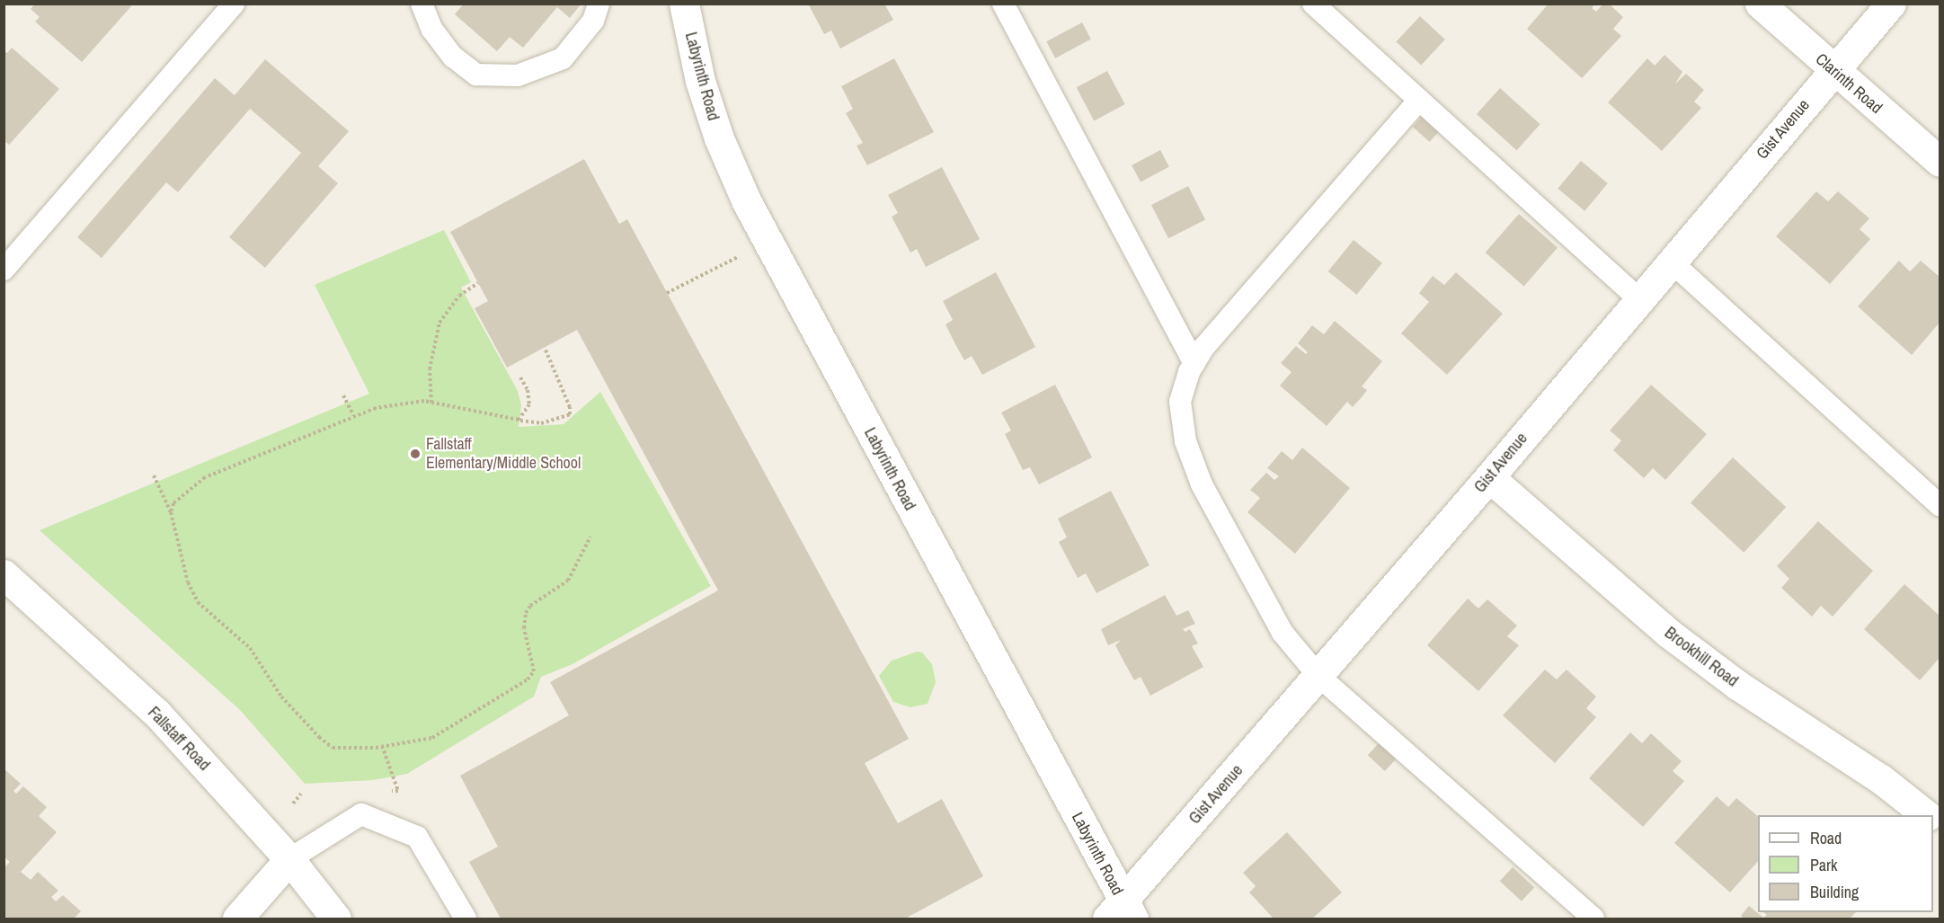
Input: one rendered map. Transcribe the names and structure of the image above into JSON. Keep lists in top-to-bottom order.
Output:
{
  "streets": {
    "street": [
      "Labyrinth Road",
      "Clarinth Road",
      "Gist Avenue",
      "Brookhill Road",
      "Fallstaff Road"
    ]
  },
  "crossings": [
    ["Labyrinth Road", "Gist Avenue"],
    ["Clarinth Road", "Gist Avenue"],
    ["Gist Avenue", "Brookhill Road"]
  ],
  "places": ["Fallstaff Elementary/Middle School"],
  "legend": ["Road", "Park", "Building"]
}
